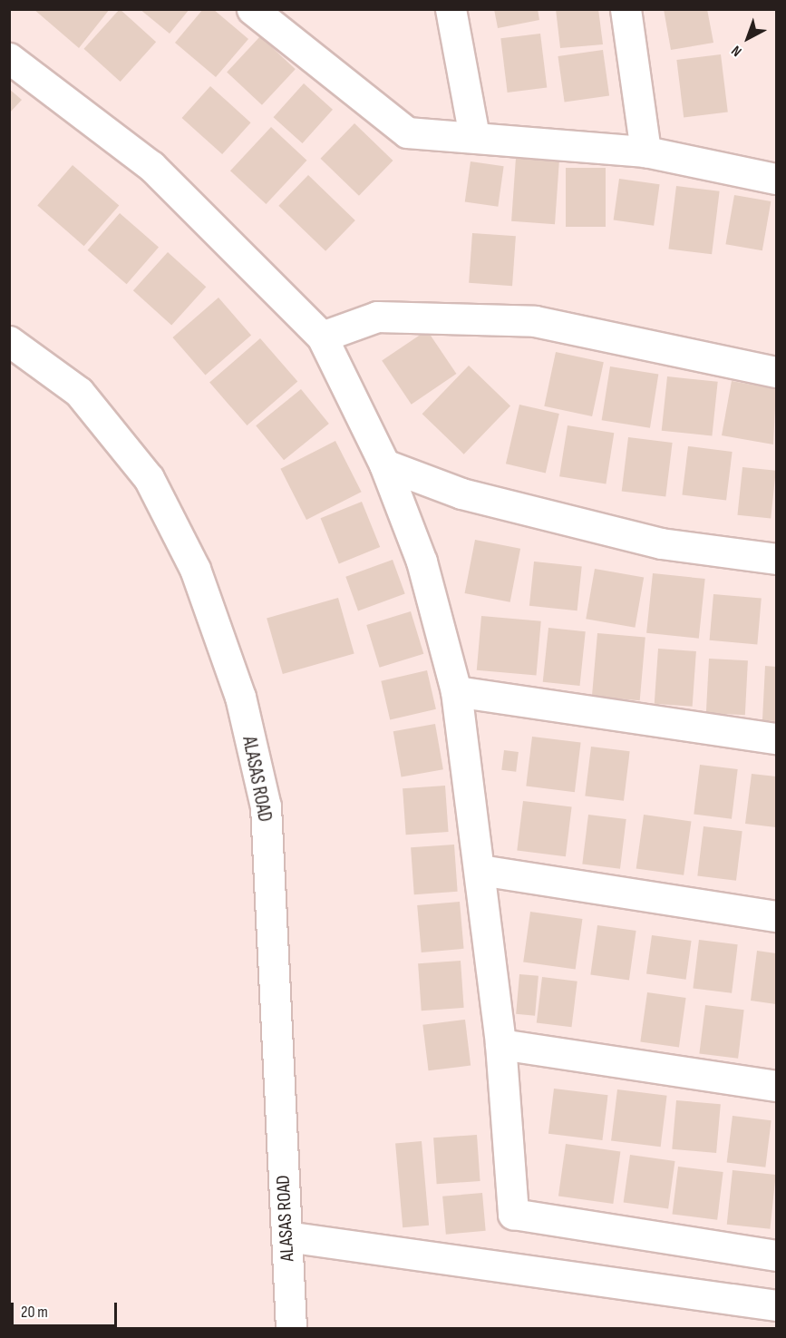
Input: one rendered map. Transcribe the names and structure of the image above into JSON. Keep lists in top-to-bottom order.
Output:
{
  "streets": {
    "street": ["ALASAS ROAD"]
  },
  "scale_bar": "20 m",
  "north": "bottom left"
}
